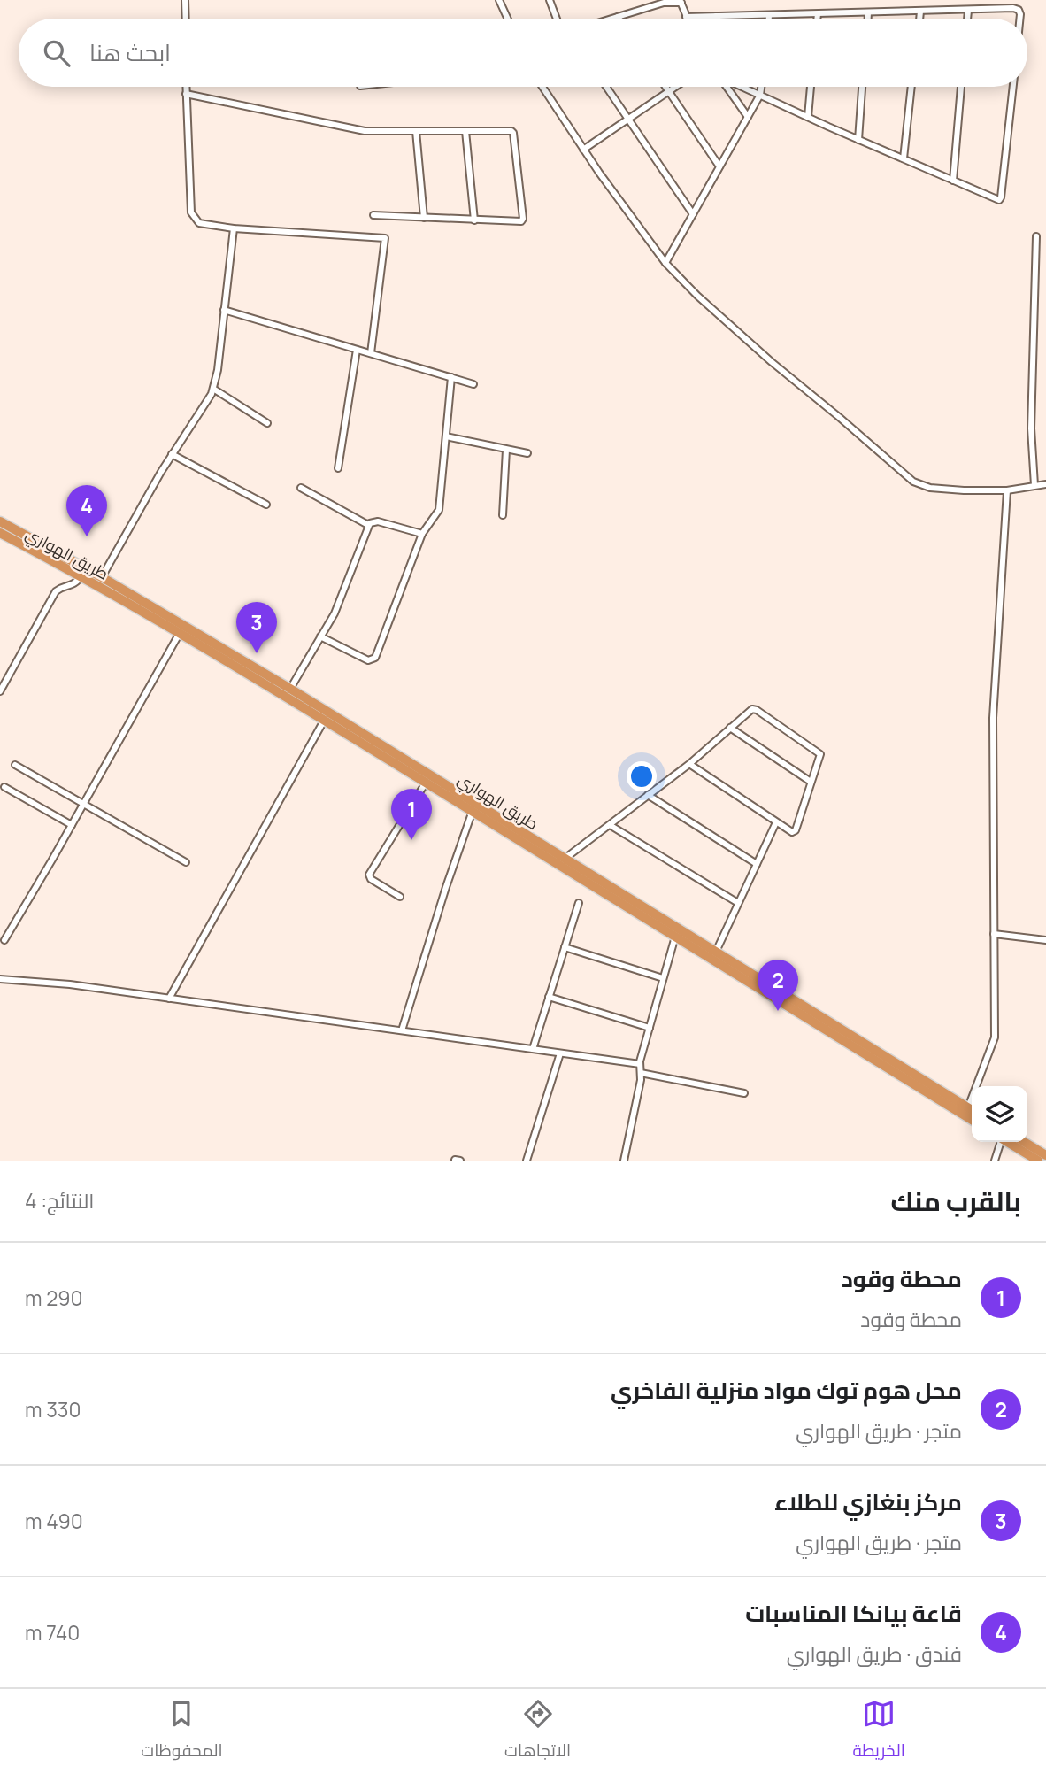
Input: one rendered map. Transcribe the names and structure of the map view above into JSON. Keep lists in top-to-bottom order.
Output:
{
  "streets": {
    "highway": ["طريق الهواري"]
  },
  "page": {
    "search": "ابحث هنا",
    "pins": [
      "4",
      "3",
      "1",
      "2"
    ],
    "heading": ["بالقرب منك", "النتائج: 4"],
    "list": [
      {
        "mark": "1",
        "name": "محطة وقود",
        "note": "محطة وقود",
        "value": "290 m"
      },
      {
        "mark": "2",
        "name": "محل هوم توك مواد منزلية الفاخري",
        "note": "متجر · طريق الهواري",
        "value": "330 m"
      },
      {
        "mark": "3",
        "name": "مركز بنغازي للطلاء",
        "note": "متجر · طريق الهواري",
        "value": "490 m"
      },
      {
        "mark": "4",
        "name": "قاعة بيانكا المناسبات",
        "note": "فندق · طريق الهواري",
        "value": "740 m"
      }
    ],
    "nav": ["الخريطة", "الاتجاهات", "المحفوظات"]
  }
}
